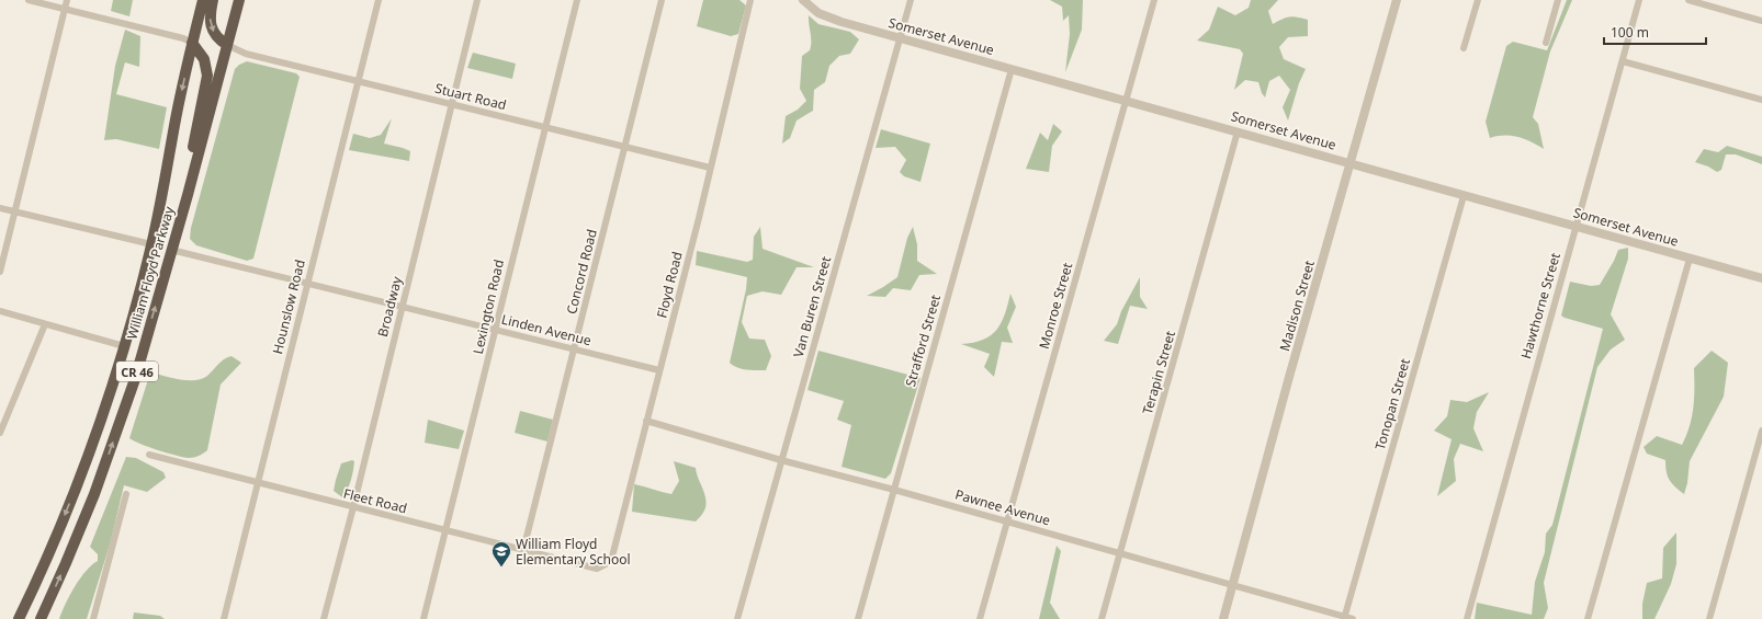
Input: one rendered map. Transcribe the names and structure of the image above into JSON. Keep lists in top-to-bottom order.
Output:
{
  "streets": {
    "highway": ["William Floyd Parkway", "CR 46"],
    "street": [
      "Somerset Avenue",
      "Stuart Road",
      "Concord Road",
      "Floyd Road",
      "Monroe Street",
      "Madison Street",
      "Hawthorne Street",
      "Hounslow Road",
      "Broadway",
      "Lexington Road",
      "Van Buren Street",
      "Linden Avenue",
      "Strafford Street",
      "Terapin Street",
      "Tonopan Street",
      "Fleet Road",
      "Pawnee Avenue"
    ]
  },
  "crossings": [
    ["Somerset Avenue", "Monroe Street"],
    ["Somerset Avenue", "Madison Street"],
    ["Somerset Avenue", "Hawthorne Street"],
    ["Somerset Avenue", "Van Buren Street"],
    ["Somerset Avenue", "Strafford Street"],
    ["Somerset Avenue", "Terapin Street"],
    ["Somerset Avenue", "Tonopan Street"],
    ["Stuart Road", "Concord Road"],
    ["Stuart Road", "William Floyd Parkway"],
    ["Stuart Road", "Floyd Road"],
    ["Stuart Road", "Hounslow Road"],
    ["Stuart Road", "Broadway"],
    ["Stuart Road", "Lexington Road"],
    ["Concord Road", "Linden Avenue"],
    ["Concord Road", "Fleet Road"],
    ["William Floyd Parkway", "Linden Avenue"],
    ["Floyd Road", "Linden Avenue"],
    ["Floyd Road", "Fleet Road"],
    ["Floyd Road", "Pawnee Avenue"],
    ["Monroe Street", "Pawnee Avenue"],
    ["Madison Street", "Pawnee Avenue"],
    ["Hounslow Road", "Linden Avenue"],
    ["Hounslow Road", "Fleet Road"],
    ["Broadway", "Linden Avenue"],
    ["Broadway", "Fleet Road"],
    ["Lexington Road", "Linden Avenue"],
    ["Lexington Road", "Fleet Road"],
    ["Van Buren Street", "Pawnee Avenue"],
    ["Strafford Street", "Pawnee Avenue"],
    ["Terapin Street", "Pawnee Avenue"],
    ["Tonopan Street", "Pawnee Avenue"]
  ],
  "places": {
    "school or university": ["William Floyd Elementary School"]
  },
  "scale_bar": "100 m"
}
